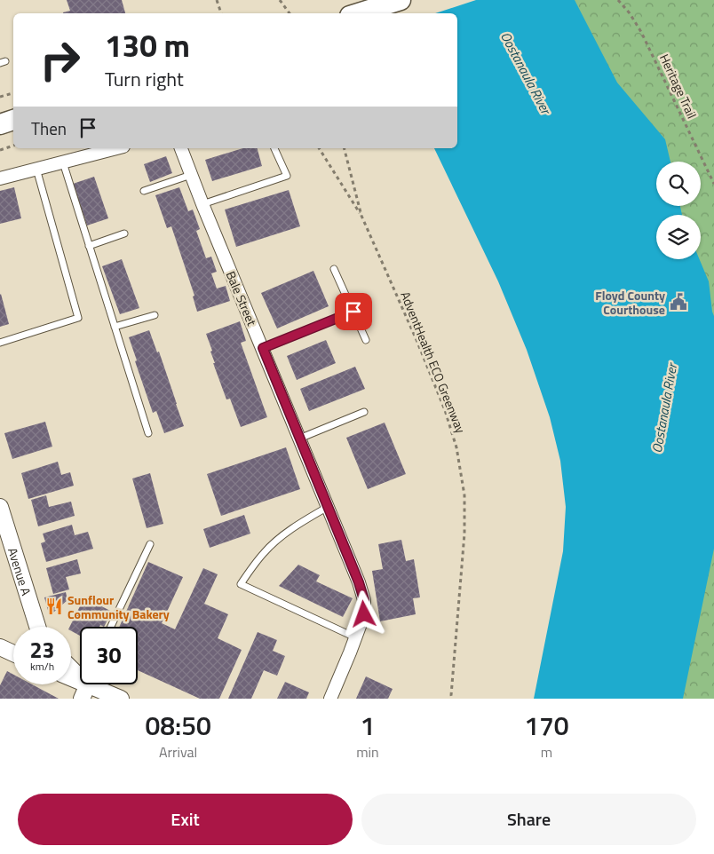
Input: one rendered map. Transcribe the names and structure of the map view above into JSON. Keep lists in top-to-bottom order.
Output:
{
  "streets": {
    "street": ["Bale Street", "Avenue A"],
    "path": ["Heritage Trail", "AdventHealth ECO Greenway"]
  },
  "water": ["Oostanaula River"],
  "places": {
    "public building": ["Floyd County Courthouse"],
    "restaurant": ["Sunflour Community Bakery"]
  },
  "page": {
    "turn": ["130 m", "Turn right"],
    "then": "Then",
    "speed": "23 km/h",
    "limit": "30",
    "eta": [
      "08:50",
      "Arrival",
      "1",
      "min",
      "170",
      "m"
    ],
    "buttons": ["Exit", "Share"]
  }
}
